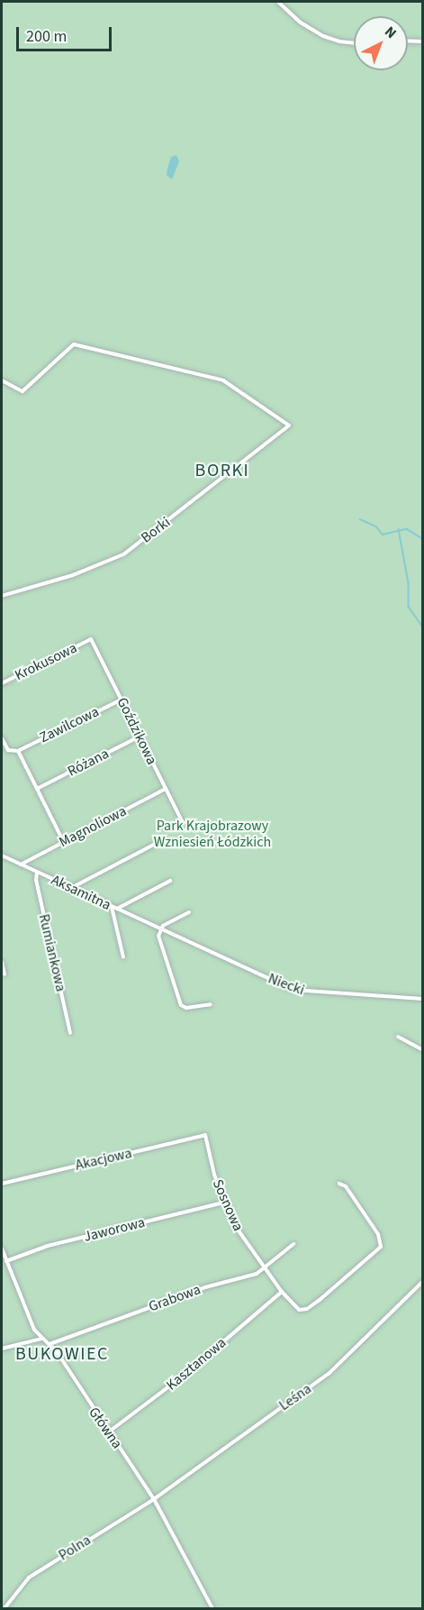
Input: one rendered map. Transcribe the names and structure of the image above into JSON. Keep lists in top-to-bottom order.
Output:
{
  "streets": {
    "street": [
      "Borki",
      "Krokusowa",
      "Zawilcowa",
      "Goździkowa",
      "Różana",
      "Magnoliowa",
      "Aksamitna",
      "Rumiankowa",
      "Niecki",
      "Akacjowa",
      "Sosnowa",
      "Jaworowa",
      "Grabowa",
      "Kasztanowa",
      "Leśna",
      "Główna",
      "Polna"
    ]
  },
  "crossings": [
    ["Krokusowa", "Goździkowa"],
    ["Zawilcowa", "Goździkowa"],
    ["Goździkowa", "Różana"],
    ["Goździkowa", "Magnoliowa"],
    ["Magnoliowa", "Aksamitna"],
    ["Aksamitna", "Rumiankowa"],
    ["Aksamitna", "Niecki"],
    ["Akacjowa", "Sosnowa"],
    ["Sosnowa", "Jaworowa"],
    ["Sosnowa", "Grabowa"],
    ["Grabowa", "Główna"],
    ["Kasztanowa", "Główna"],
    ["Leśna", "Główna"],
    ["Leśna", "Polna"],
    ["Główna", "Polna"]
  ],
  "districts": ["BORKI", "BUKOWIEC"],
  "parks": ["Park Krajobrazowy Wzniesień Łódzkich"],
  "scale_bar": "200 m",
  "north": "top right"
}
